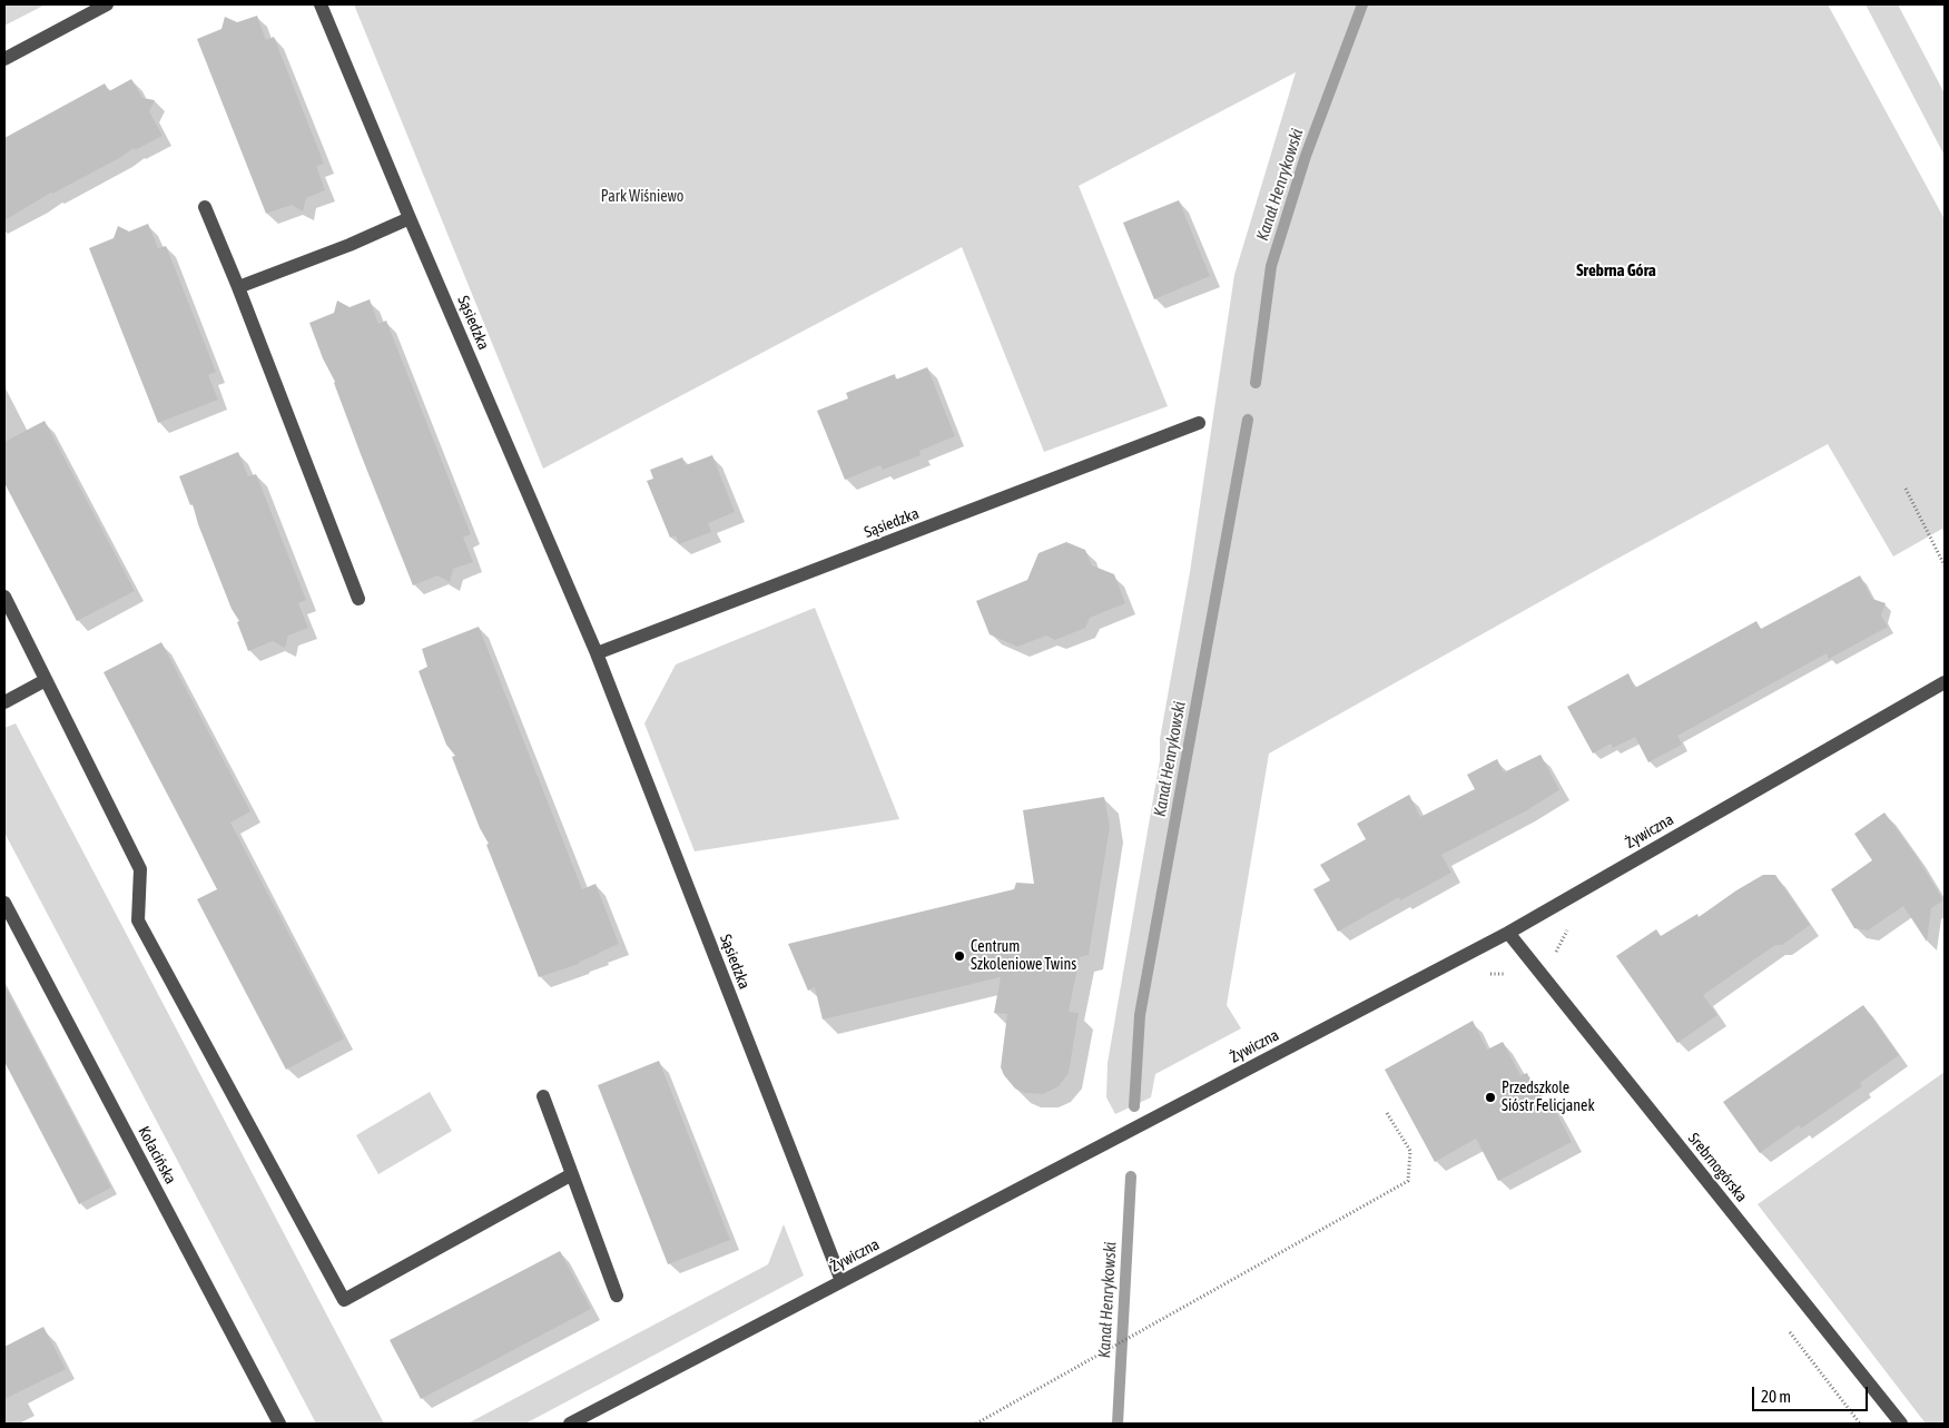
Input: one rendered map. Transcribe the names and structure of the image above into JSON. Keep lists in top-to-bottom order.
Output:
{
  "streets": {
    "street": [
      "Sąsiedzka",
      "Żywiczna",
      "Kołacińska",
      "Srebrnogórska"
    ]
  },
  "crossings": [
    ["Sąsiedzka", "Żywiczna"],
    ["Żywiczna", "Srebrnogórska"]
  ],
  "districts": ["Srebrna Góra"],
  "water": ["Kanał Henrykowski"],
  "parks": ["Park Wiśniewo"],
  "places": ["Centrum Szkoleniowe Twins", "Przedszkole Sióstr Felicjanek"],
  "scale_bar": "20 m"
}
